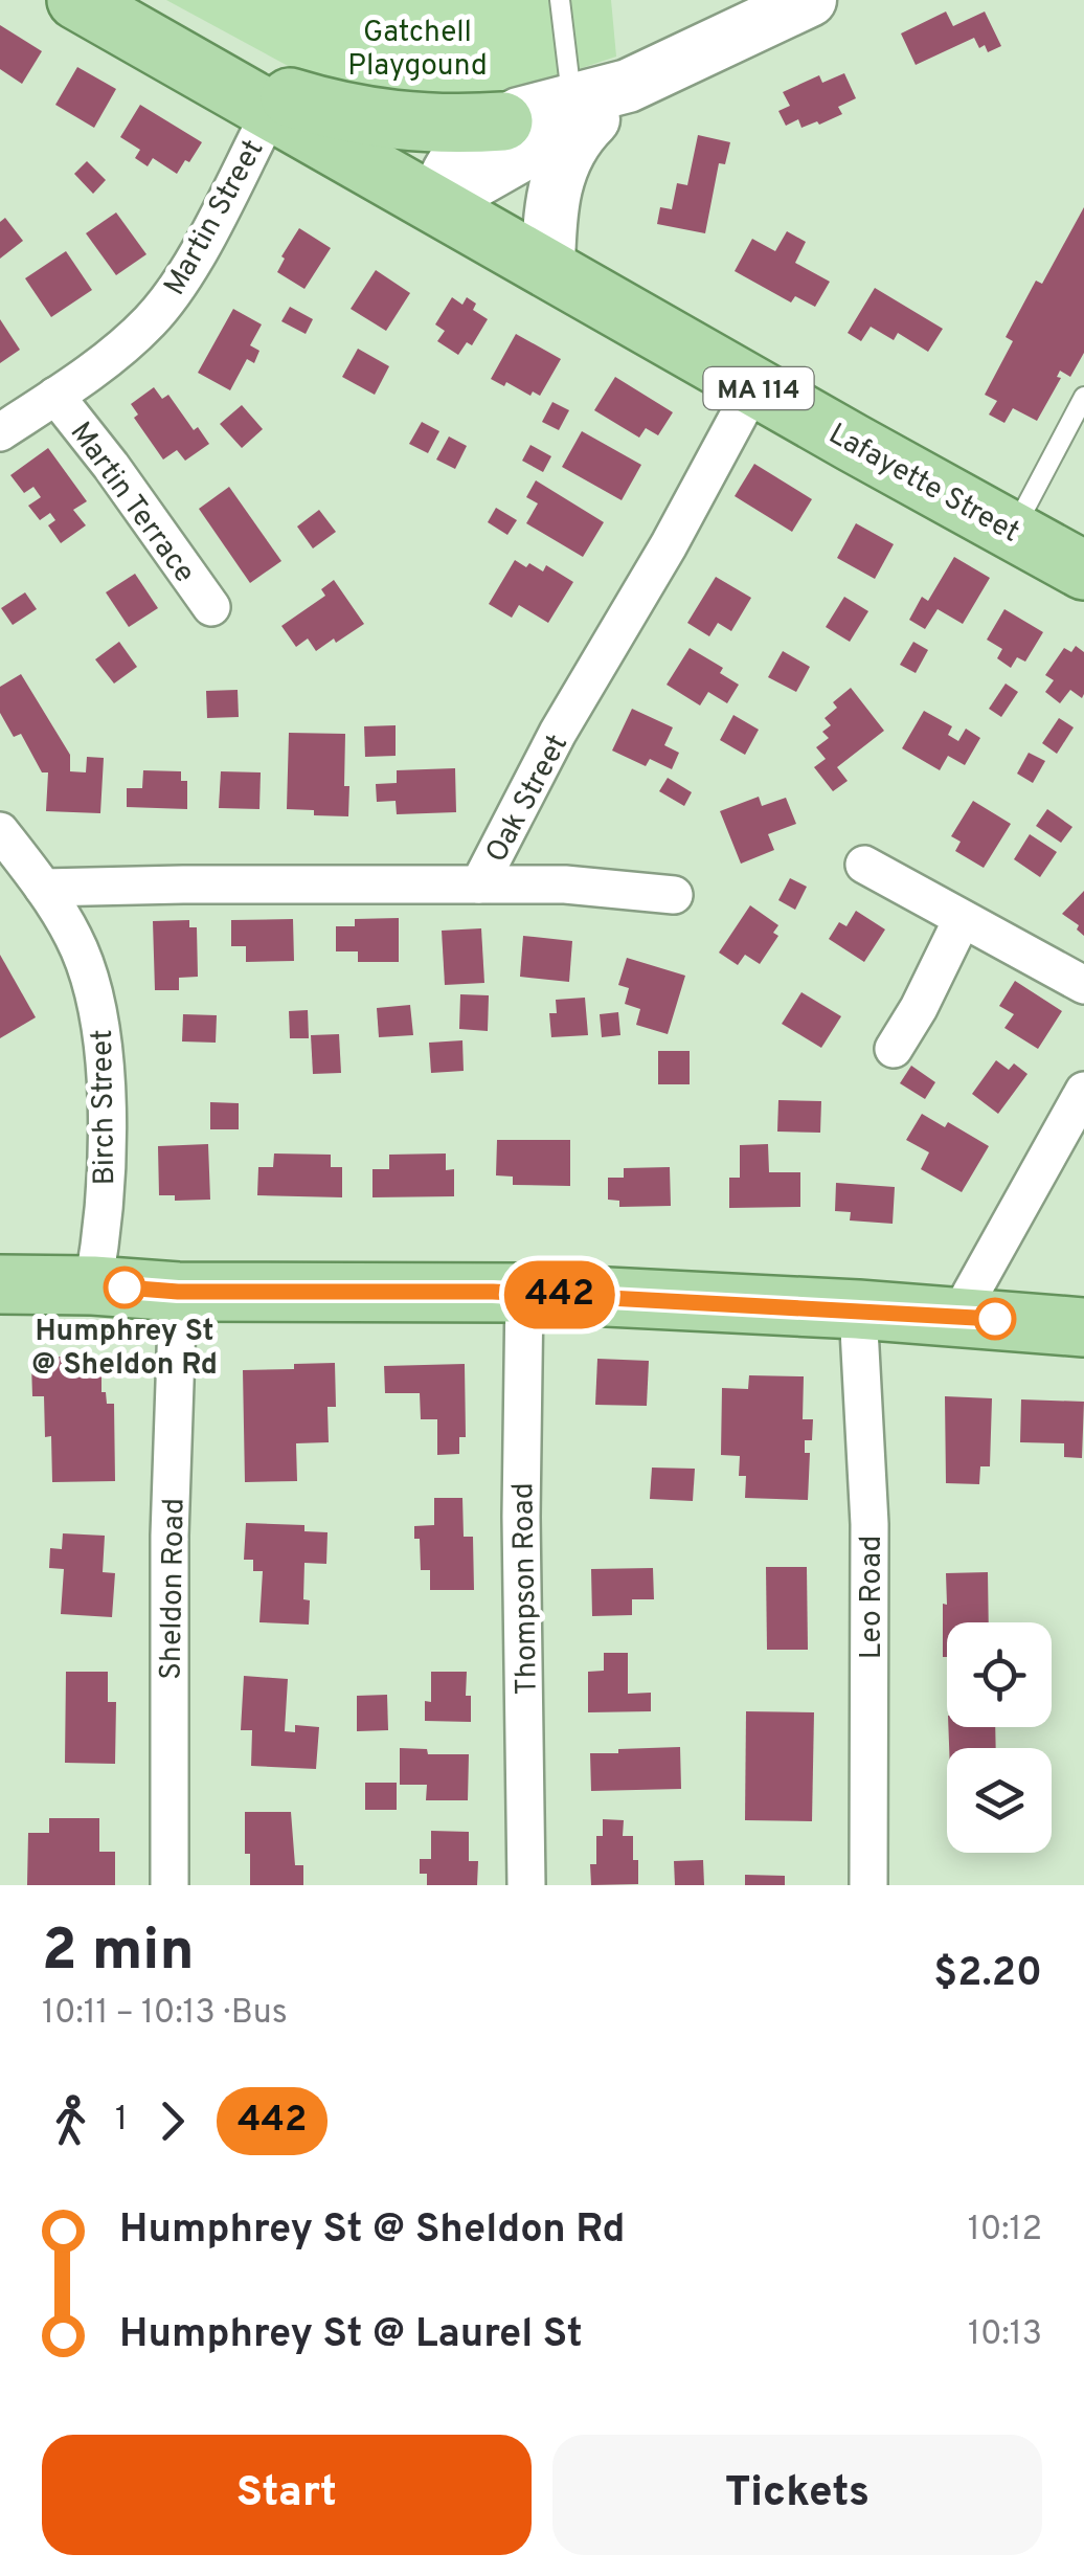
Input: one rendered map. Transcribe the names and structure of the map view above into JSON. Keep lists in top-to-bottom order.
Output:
{
  "streets": {
    "main road": ["MA 114", "Lafayette Street"],
    "street": [
      "Martin Street",
      "Martin Terrace",
      "Oak Street",
      "Birch Street",
      "Sheldon Road",
      "Thompson Road",
      "Leo Road"
    ]
  },
  "crossings": [
    ["Martin Street", "Lafayette Street"],
    ["Martin Street", "Martin Terrace"],
    ["Lafayette Street", "Oak Street"],
    ["Oak Street", "Birch Street"]
  ],
  "parks": ["Gatchell Playgound"],
  "places": ["Humphrey St @ Sheldon Rd"],
  "lines": ["bus line 442"],
  "page": {
    "on_map": "442",
    "heading": ["2 min", "10:11 – 10:13 · Bus", "$2.20"],
    "legs": ["1", "442"],
    "list": [
      {
        "name": "Humphrey St @ Sheldon Rd",
        "value": "10:12"
      },
      {
        "name": "Humphrey St @ Laurel St",
        "value": "10:13"
      }
    ],
    "buttons": ["Start", "Tickets"]
  }
}
